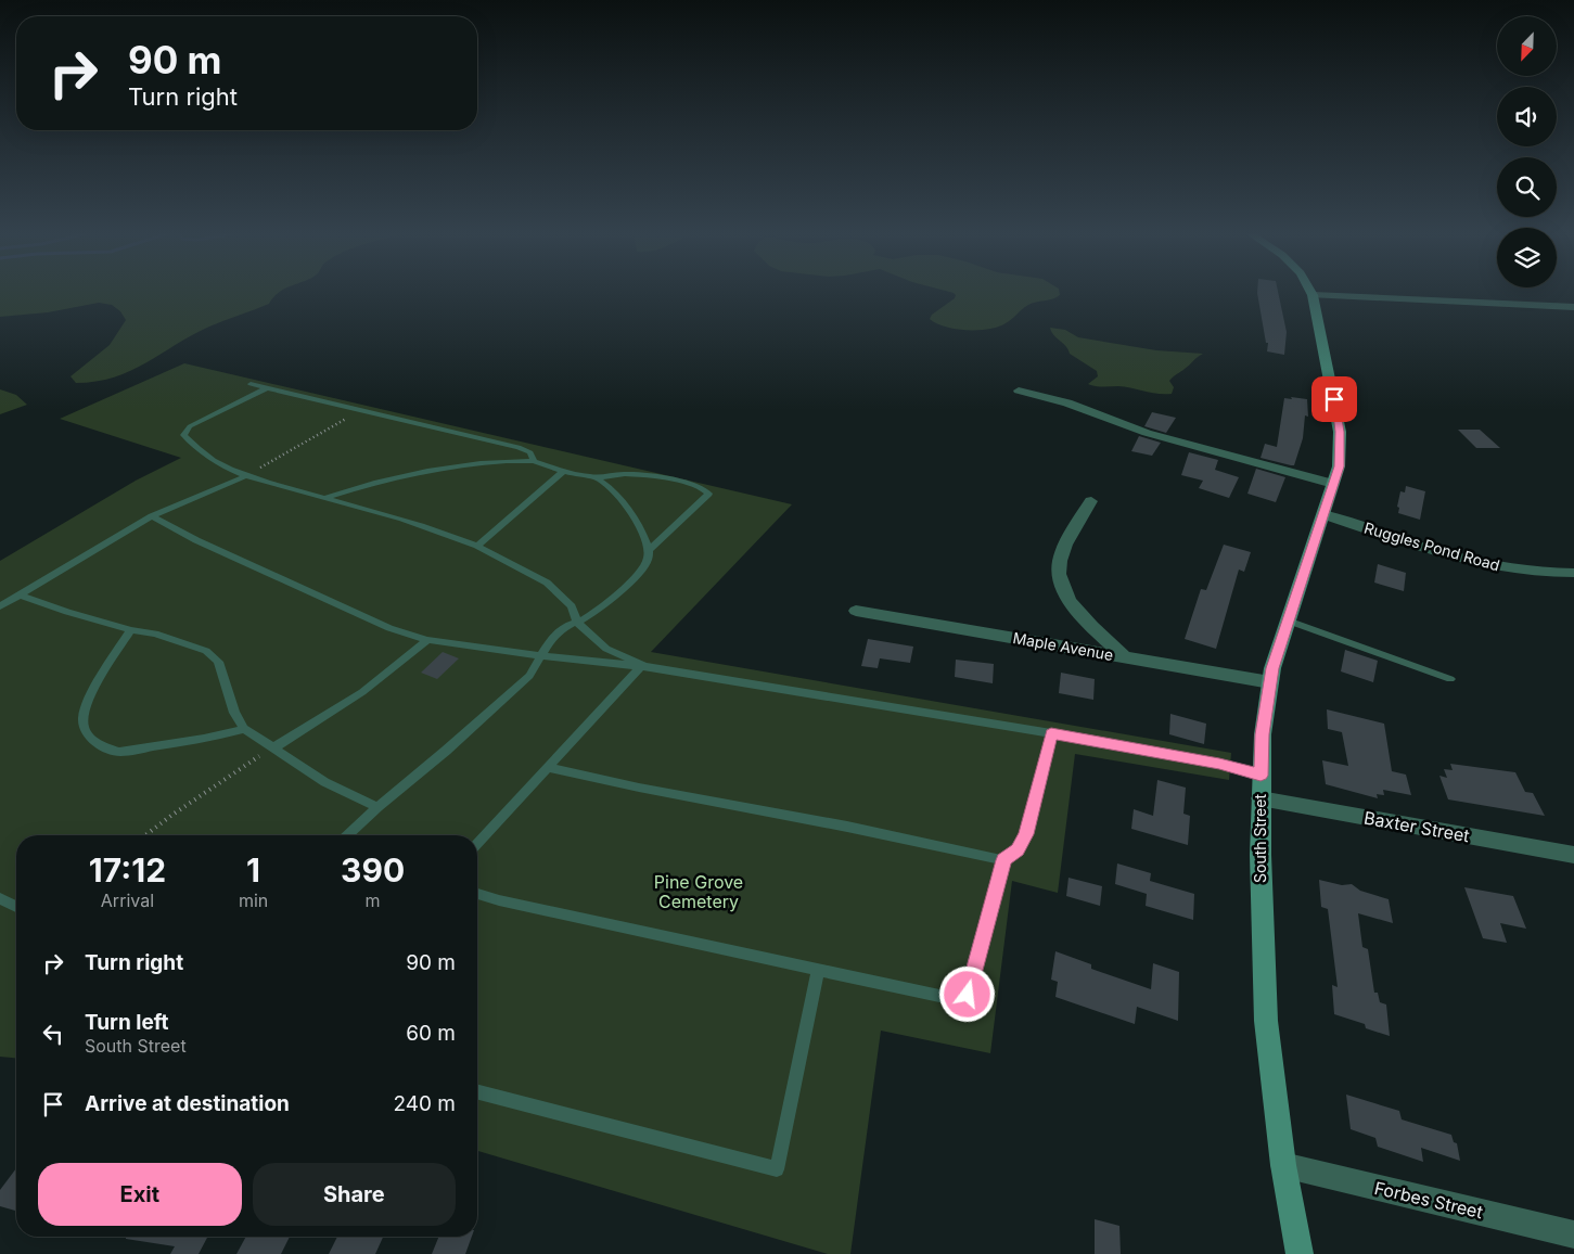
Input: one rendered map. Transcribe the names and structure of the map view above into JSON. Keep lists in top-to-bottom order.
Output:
{
  "streets": {
    "main road": ["South Street"],
    "street": [
      "Ruggles Pond Road",
      "Maple Avenue",
      "Baxter Street",
      "Forbes Street"
    ]
  },
  "crossings": [
    ["Ruggles Pond Road", "South Street"],
    ["Maple Avenue", "South Street"],
    ["Baxter Street", "South Street"],
    ["South Street", "Forbes Street"]
  ],
  "parks": ["Pine Grove Cemetery"],
  "north": "bottom left",
  "page": {
    "turn": ["90 m", "Turn right"],
    "eta": [
      "17:12",
      "Arrival",
      "1",
      "min",
      "390",
      "m"
    ],
    "list": [
      {
        "name": "Turn right",
        "value": "90 m"
      },
      {
        "name": "Turn left",
        "note": "South Street",
        "value": "60 m"
      },
      {
        "name": "Arrive at destination",
        "value": "240 m"
      }
    ],
    "buttons": ["Exit", "Share"]
  }
}
